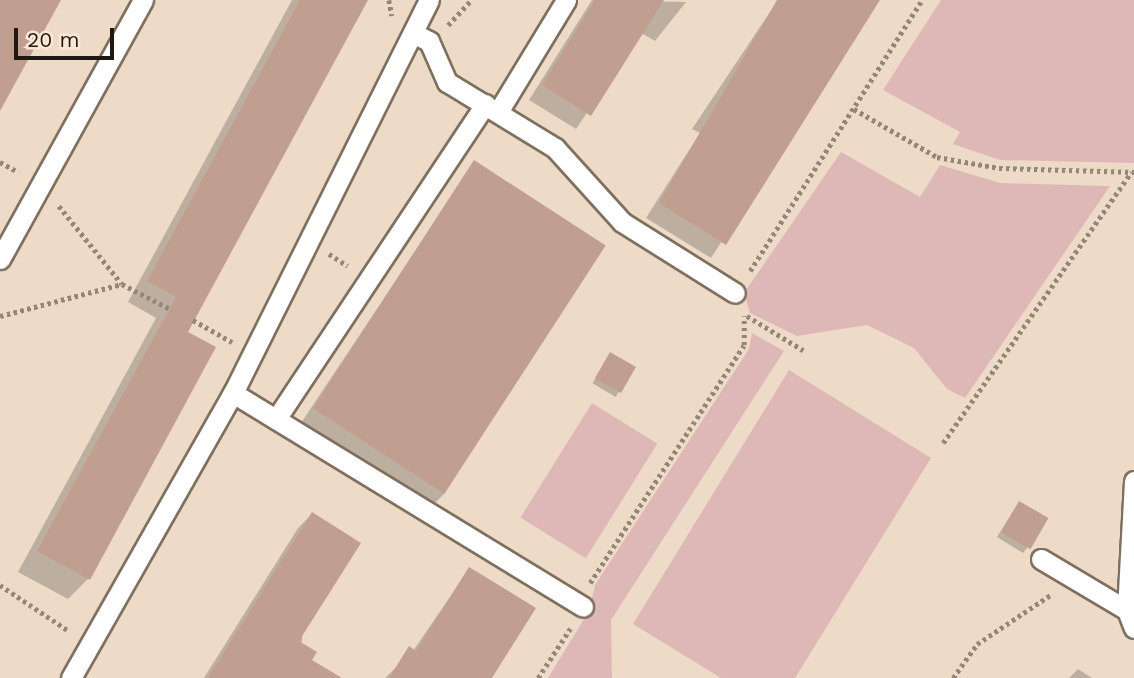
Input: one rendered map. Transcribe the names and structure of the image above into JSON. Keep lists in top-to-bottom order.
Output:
{
  "scale_bar": "20 m"
}
